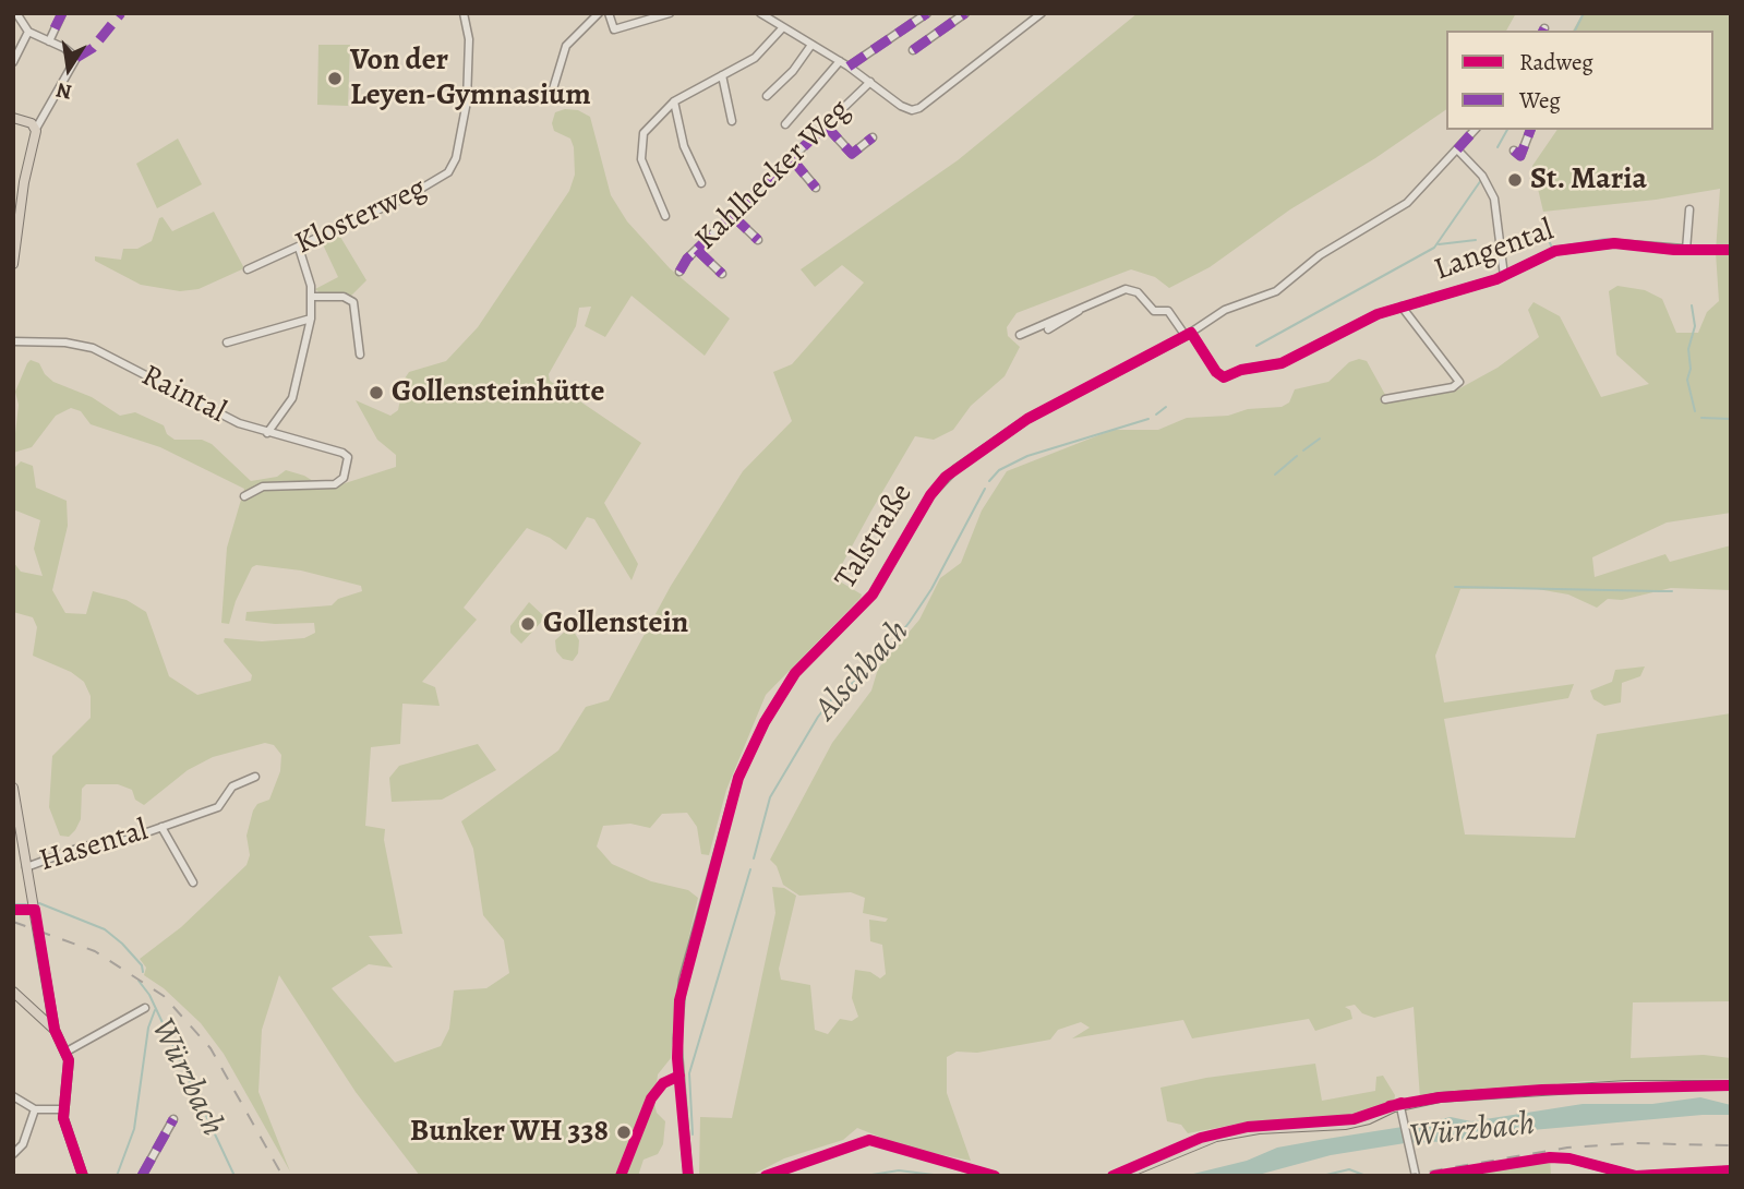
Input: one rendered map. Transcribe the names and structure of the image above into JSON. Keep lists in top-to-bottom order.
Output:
{
  "streets": {
    "street": [
      "Kahlhecker Weg",
      "Klosterweg",
      "Langental",
      "Raintal",
      "Talstraße",
      "Hasental"
    ]
  },
  "crossings": [
    ["Langental", "Talstraße"]
  ],
  "water": ["Alschbach", "Würzbach"],
  "places": [
    "Von der Leyen-Gymnasium",
    "St. Maria",
    "Gollensteinhütte",
    "Gollenstein",
    "Bunker WH 338"
  ],
  "legend": ["Radweg", "Weg"],
  "north": "bottom"
}
